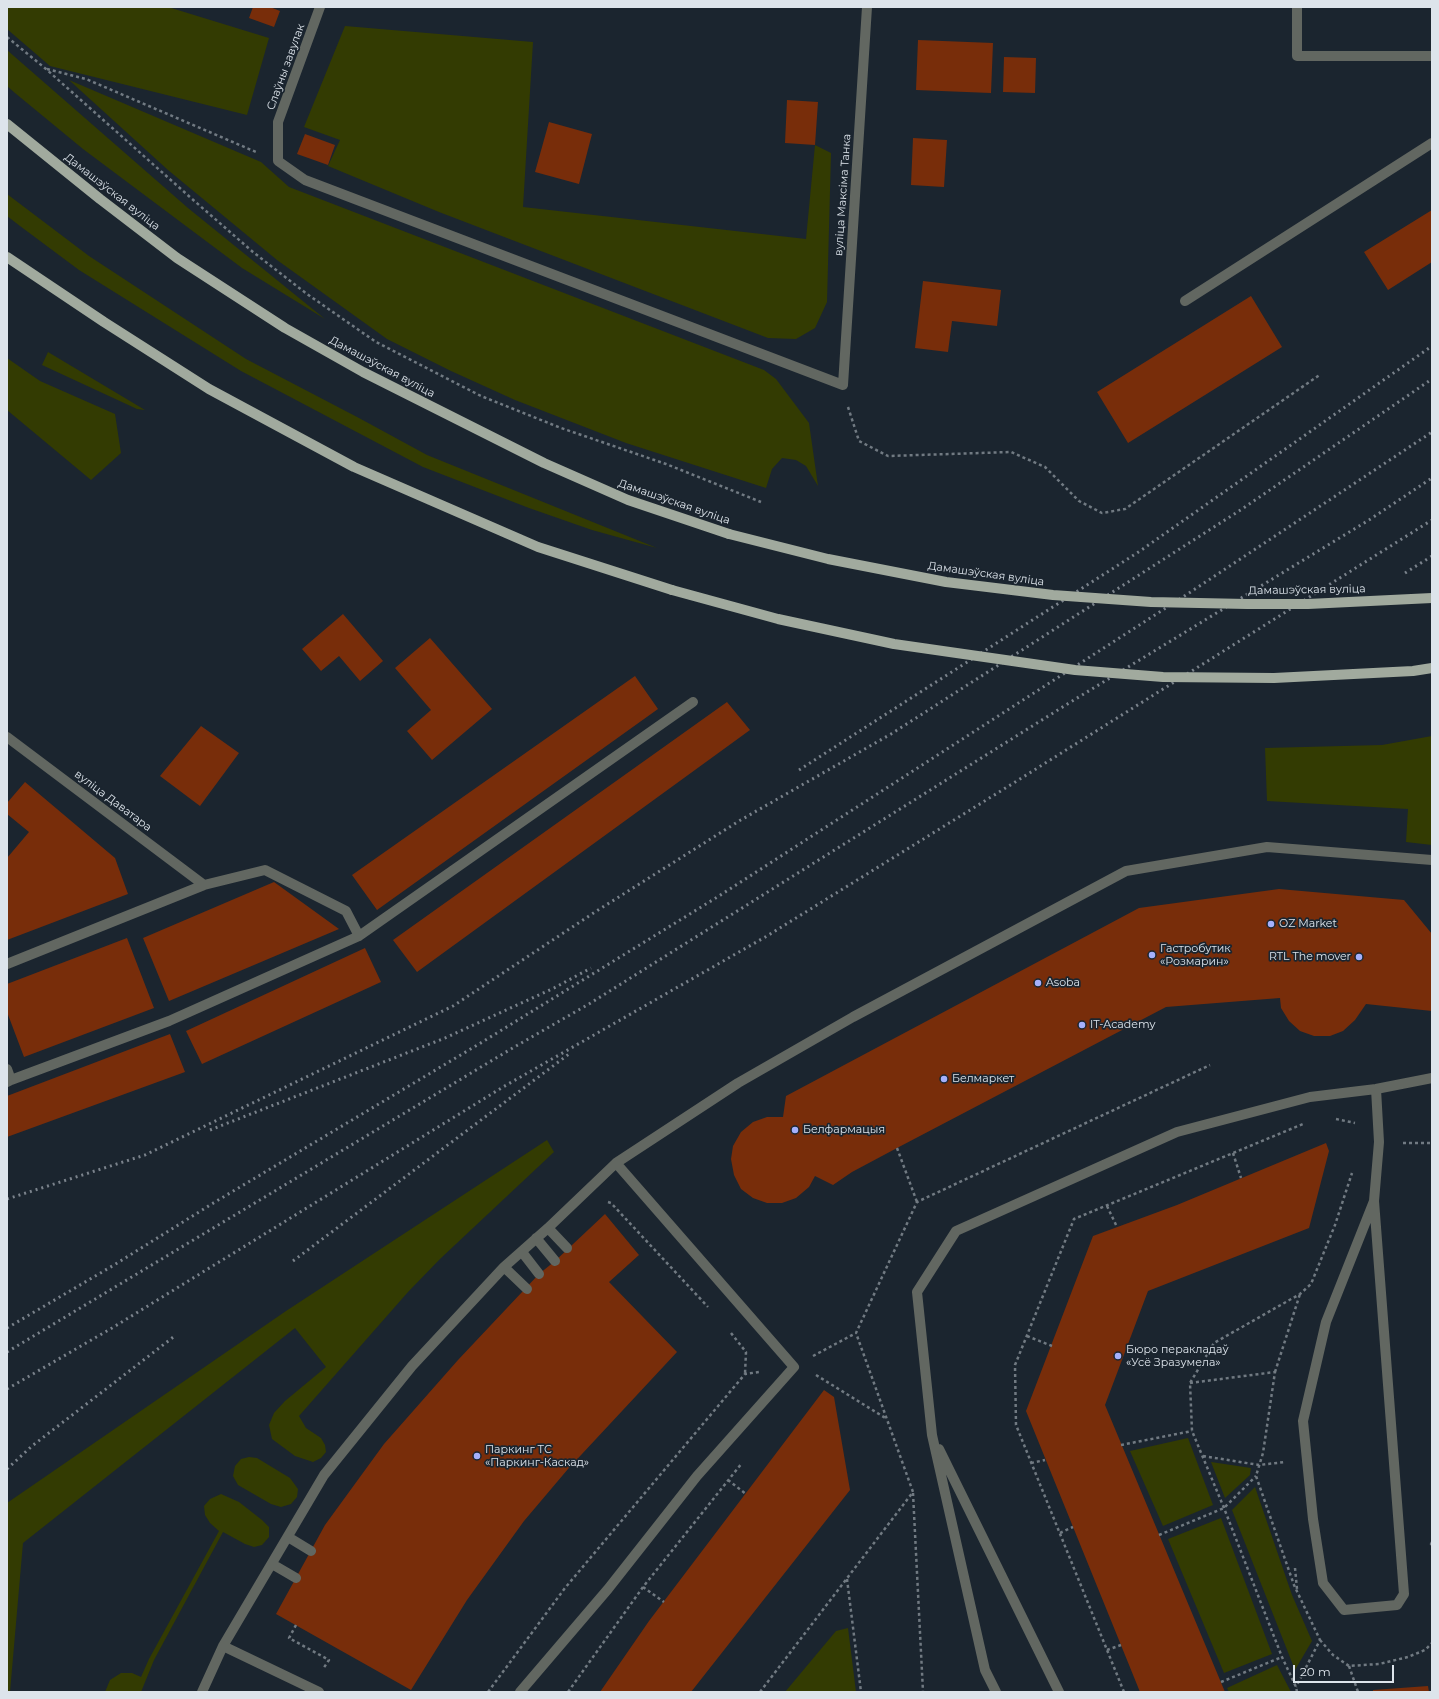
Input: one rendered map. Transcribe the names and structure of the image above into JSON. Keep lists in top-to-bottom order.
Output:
{
  "streets": {
    "main road": ["Дамашэўская вуліца"],
    "street": ["Слаўны завулак", "вуліца Максіма Танка", "вуліца Даватара"]
  },
  "places": [
    "OZ Market",
    "Гастробутик «Розмарин»",
    "RTL The mover",
    "Asoba",
    "IT-Academy",
    "Белмаркет",
    "Белфармацыя",
    "Бюро перакладаў «Усё Зразумела»",
    "Паркинг ТС «Паркинг-Каскад»"
  ],
  "scale_bar": "20 m"
}
